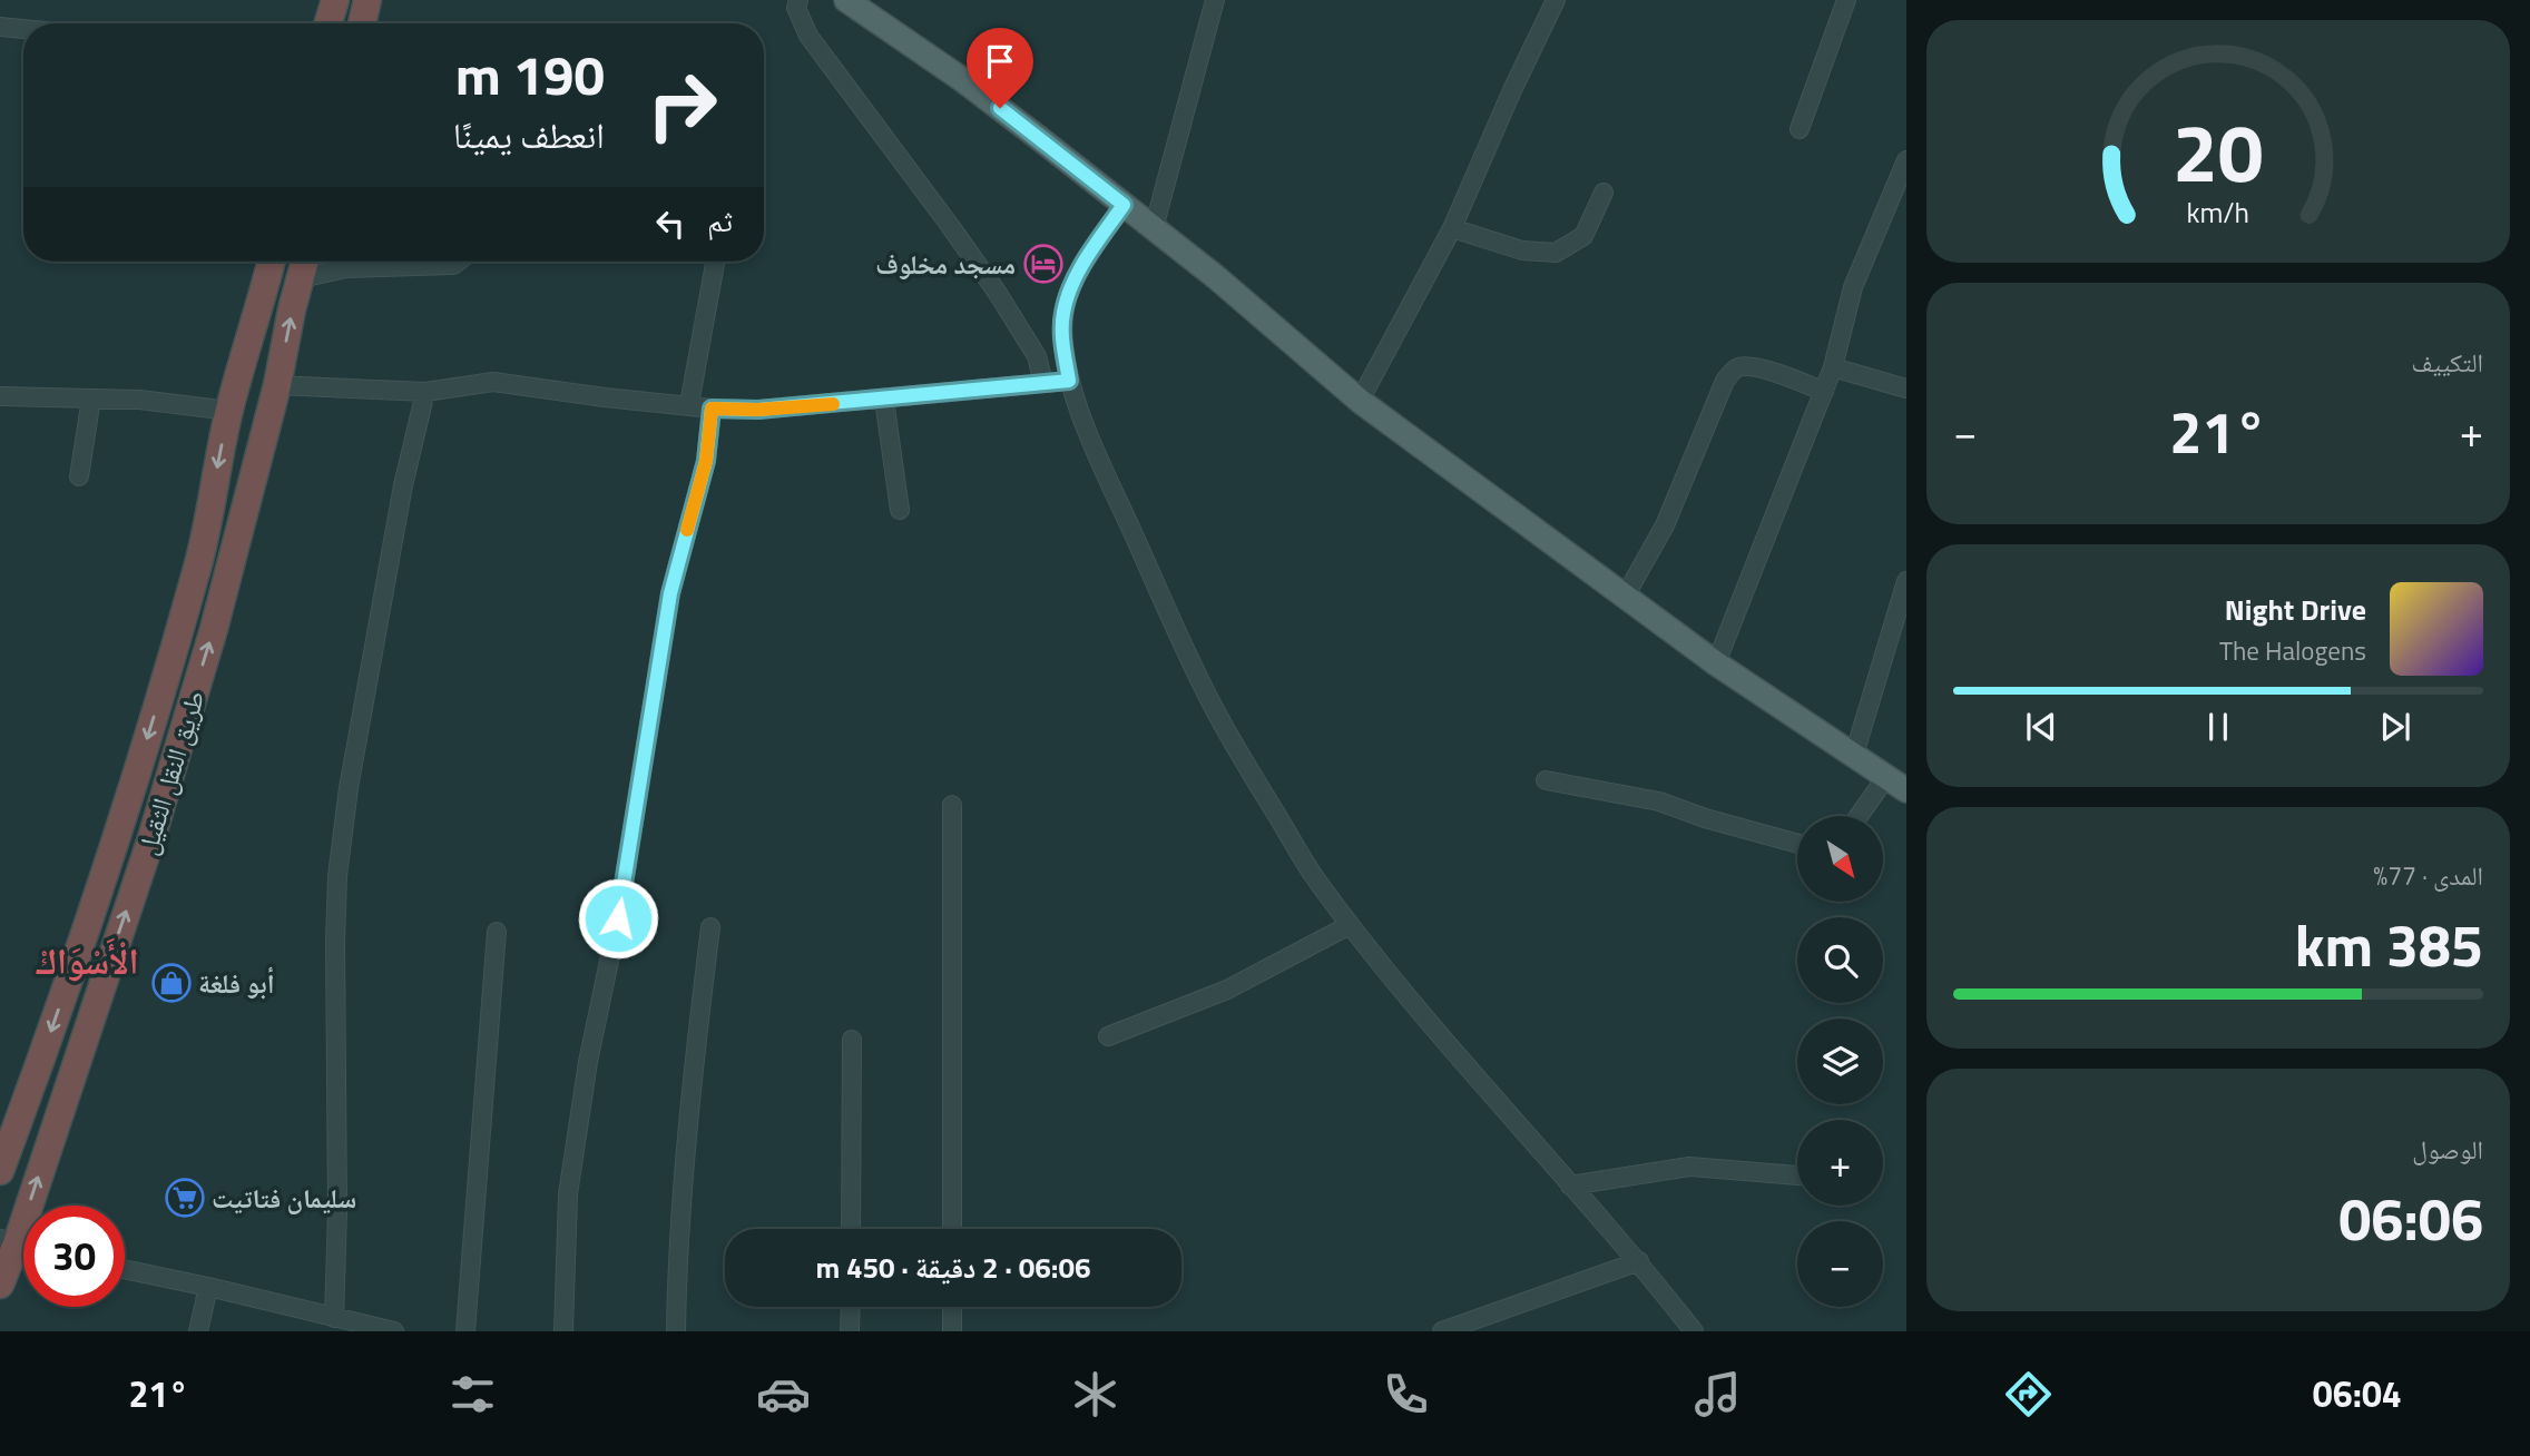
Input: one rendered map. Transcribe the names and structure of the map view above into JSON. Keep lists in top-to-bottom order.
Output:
{
  "streets": {
    "highway": ["طريق النقل الثقيل"]
  },
  "districts": ["الْأَسْوَاكْ"],
  "places": {
    "hotel": ["مسجد مخلوف"],
    "shop": ["أبو فلغة"],
    "supermarket": ["سليمان فتاتيت"]
  },
  "north": "bottom right",
  "page": {
    "turn": ["190 m", "انعطف يمينًا"],
    "then": "ثم",
    "tile": [
      "التكييف",
      ["المدى · 77%", "385 km"],
      ["الوصول", "06:06"]
    ],
    "heat": ["−", "21°", "+"],
    "song": ["Night Drive", "The Halogens"],
    "map_buttons": ["+", "−"],
    "limit": "30",
    "trip": "06:06 · 2 دقيقة · 450 m",
    "tabs": ["06:04", "21°"],
    "gauge": ["20", "km/h"]
  }
}
